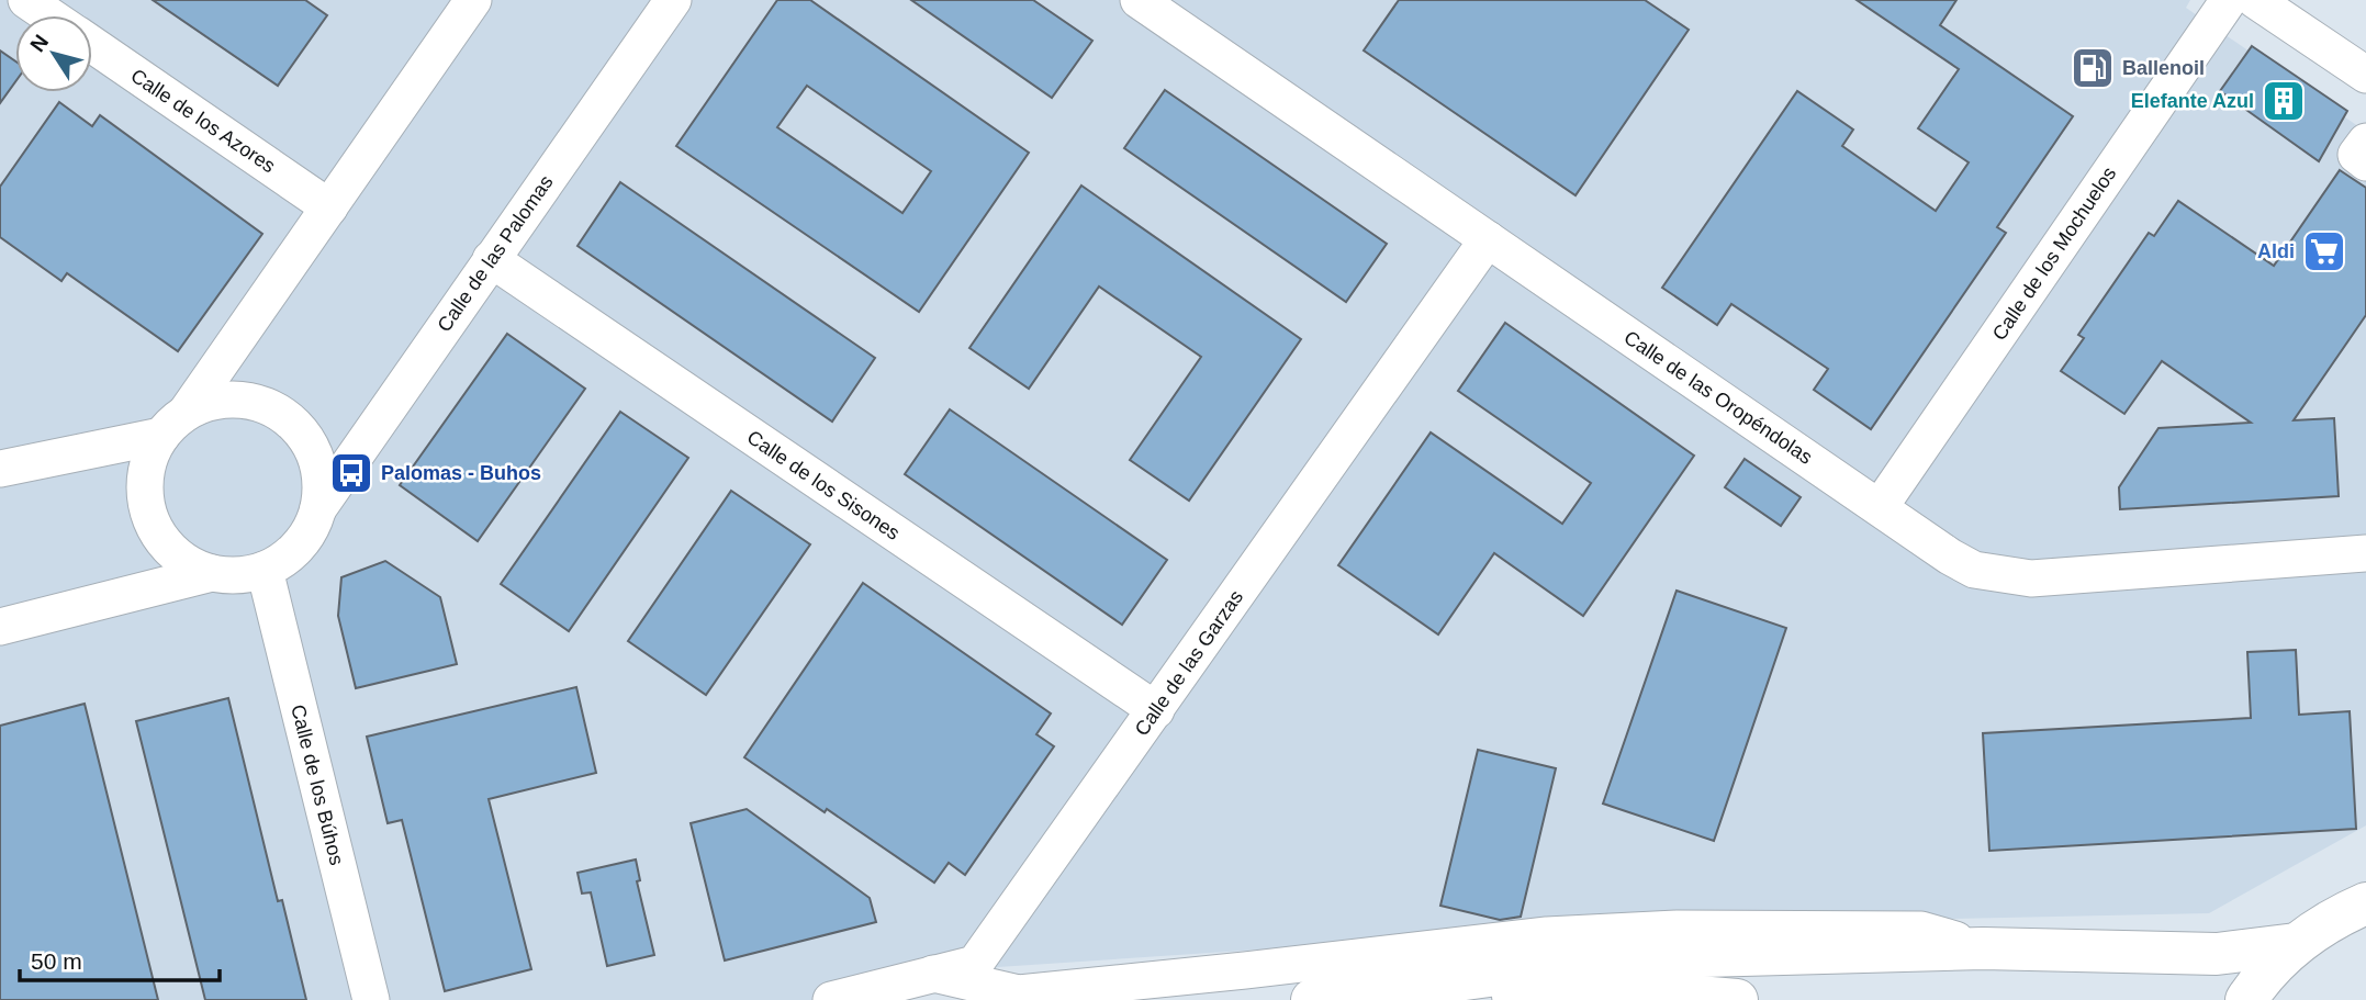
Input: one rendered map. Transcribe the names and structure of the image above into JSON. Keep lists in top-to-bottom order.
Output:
{
  "streets": {
    "street": [
      "Calle de los Azores",
      "Calle de las Palomas",
      "Calle de los Mochuelos",
      "Calle de las Oropéndolas",
      "Calle de los Sisones",
      "Calle de las Garzas",
      "Calle de los Búhos"
    ]
  },
  "crossings": [
    ["Calle de las Palomas", "Calle de los Sisones"],
    ["Calle de las Palomas", "Calle de los Búhos"],
    ["Calle de los Mochuelos", "Calle de las Oropéndolas"],
    ["Calle de las Oropéndolas", "Calle de las Garzas"],
    ["Calle de los Sisones", "Calle de las Garzas"]
  ],
  "places": {
    "fuel station": ["Ballenoil"],
    "building": ["Elefante Azul"],
    "supermarket": ["Aldi"],
    "bus stop": ["Palomas - Buhos"]
  },
  "scale_bar": "50 m",
  "north": "top left"
}
